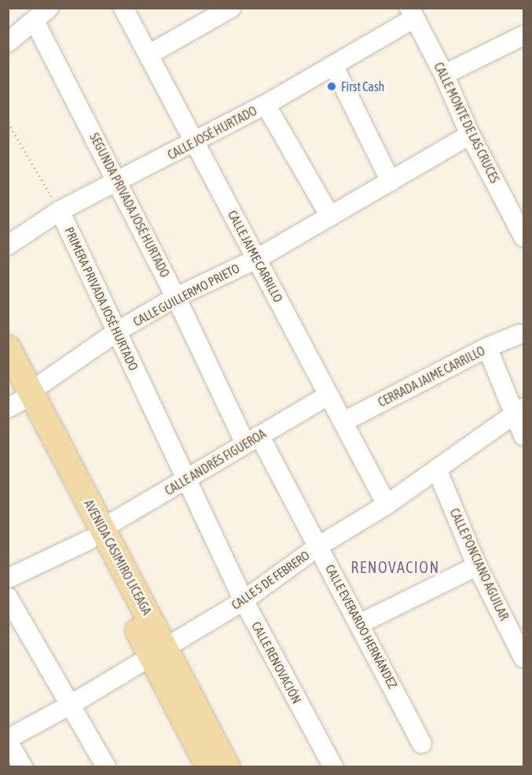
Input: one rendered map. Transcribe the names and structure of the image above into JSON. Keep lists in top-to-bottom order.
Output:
{
  "streets": {
    "main road": ["AVENIDA CASIMIRO LICEAGA"],
    "street": [
      "CALLE MONTE DE LAS CRUCES",
      "CALLE JOSÉ HURTADO",
      "SEGUNDA PRIVADA JOSÉ HURTADO",
      "CALLE JAIME CARRILLO",
      "CALLE GUILLERMO PRIETO",
      "PRIMERA PRIVADA JOSÉ HURTADO",
      "CERRADA JAIME CARRILLO",
      "CALLE ANDRÉS FIGUEROA",
      "CALLE PONCIANO AGUILAR",
      "CALLE 5 DE FEBRERO",
      "CALLE EVERARDO HERNÁNDEZ",
      "CALLE RENOVACIÓN"
    ]
  },
  "crossings": [
    ["CALLE MONTE DE LAS CRUCES", "CALLE JOSÉ HURTADO"],
    ["CALLE MONTE DE LAS CRUCES", "CALLE GUILLERMO PRIETO"],
    ["CALLE JOSÉ HURTADO", "SEGUNDA PRIVADA JOSÉ HURTADO"],
    ["CALLE JOSÉ HURTADO", "CALLE JAIME CARRILLO"],
    ["CALLE JOSÉ HURTADO", "PRIMERA PRIVADA JOSÉ HURTADO"],
    ["SEGUNDA PRIVADA JOSÉ HURTADO", "CALLE GUILLERMO PRIETO"],
    ["SEGUNDA PRIVADA JOSÉ HURTADO", "CALLE ANDRÉS FIGUEROA"],
    ["SEGUNDA PRIVADA JOSÉ HURTADO", "CALLE EVERARDO HERNÁNDEZ"],
    ["CALLE JAIME CARRILLO", "CALLE GUILLERMO PRIETO"],
    ["CALLE JAIME CARRILLO", "CERRADA JAIME CARRILLO"],
    ["CALLE JAIME CARRILLO", "CALLE ANDRÉS FIGUEROA"],
    ["CALLE JAIME CARRILLO", "CALLE 5 DE FEBRERO"],
    ["CALLE GUILLERMO PRIETO", "PRIMERA PRIVADA JOSÉ HURTADO"],
    ["CALLE GUILLERMO PRIETO", "AVENIDA CASIMIRO LICEAGA"],
    ["PRIMERA PRIVADA JOSÉ HURTADO", "CALLE ANDRÉS FIGUEROA"],
    ["PRIMERA PRIVADA JOSÉ HURTADO", "CALLE RENOVACIÓN"],
    ["CALLE ANDRÉS FIGUEROA", "AVENIDA CASIMIRO LICEAGA"],
    ["CALLE ANDRÉS FIGUEROA", "CALLE EVERARDO HERNÁNDEZ"],
    ["CALLE ANDRÉS FIGUEROA", "CALLE RENOVACIÓN"],
    ["AVENIDA CASIMIRO LICEAGA", "CALLE 5 DE FEBRERO"],
    ["CALLE PONCIANO AGUILAR", "CALLE 5 DE FEBRERO"],
    ["CALLE 5 DE FEBRERO", "CALLE EVERARDO HERNÁNDEZ"],
    ["CALLE 5 DE FEBRERO", "CALLE RENOVACIÓN"]
  ],
  "districts": ["RENOVACION"],
  "places": ["First Cash"]
}
